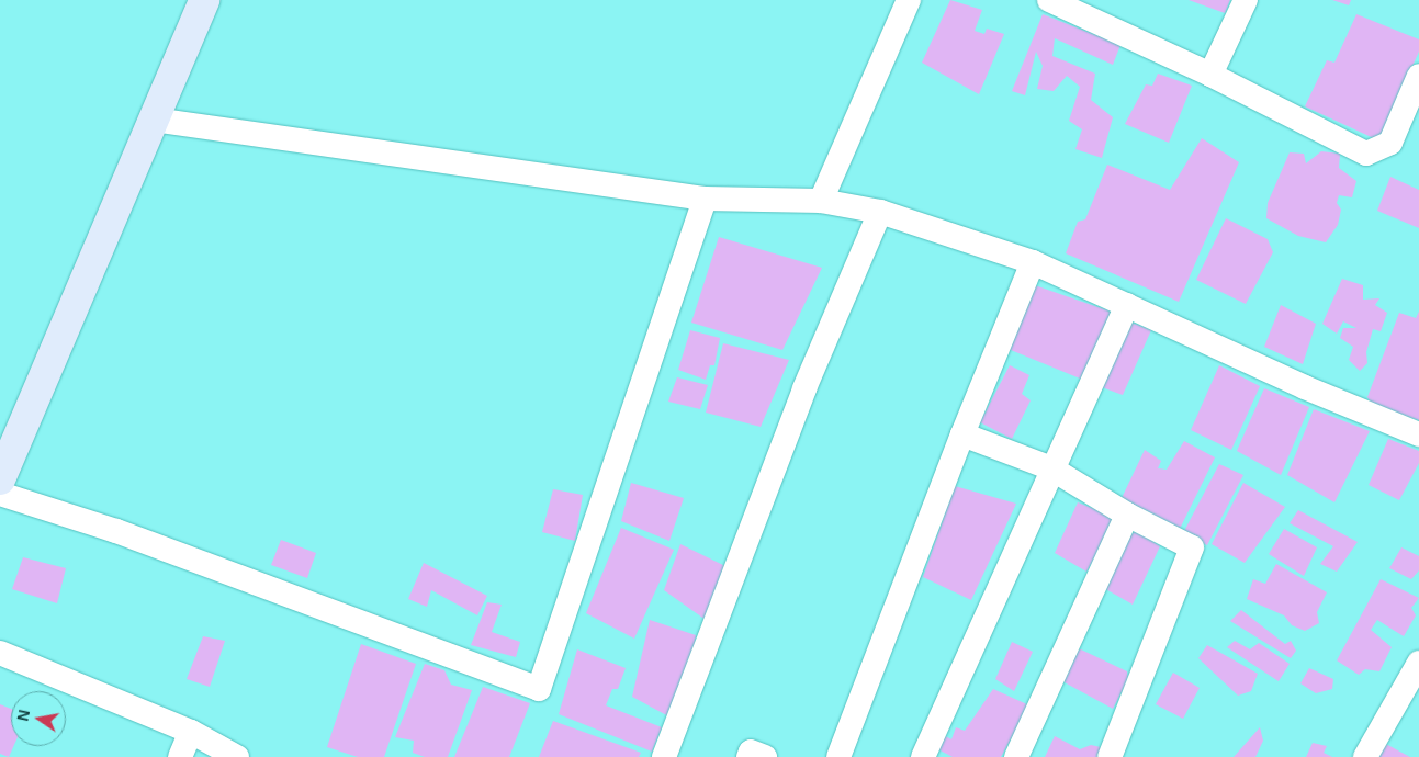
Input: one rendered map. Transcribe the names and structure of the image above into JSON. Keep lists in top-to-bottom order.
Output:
{
  "north": "left"
}
